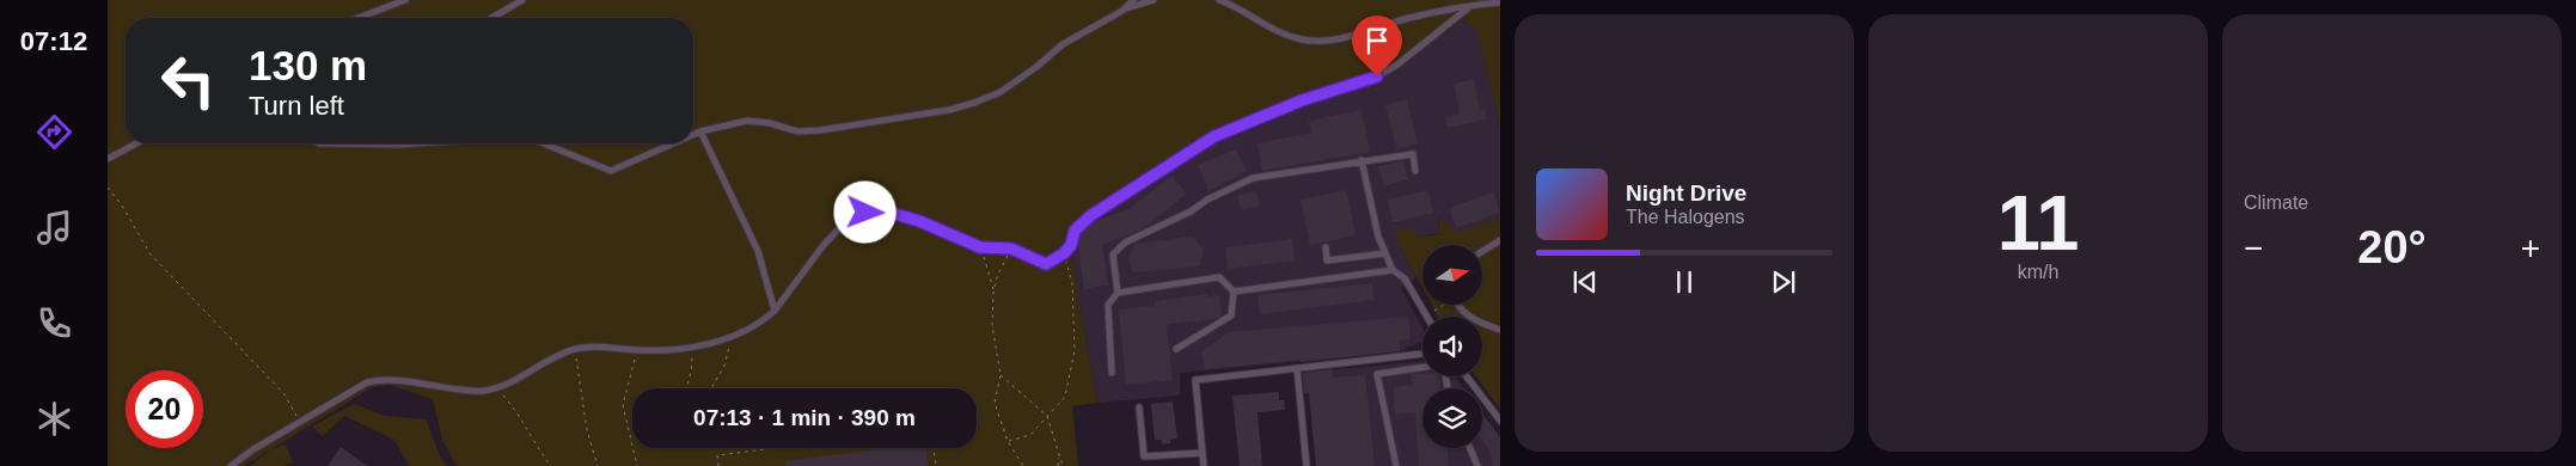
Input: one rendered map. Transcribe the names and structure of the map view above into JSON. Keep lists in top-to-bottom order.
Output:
{
  "north": "right",
  "page": {
    "tabs": "07:12",
    "tile": [
      ["11", "km/h"],
      "Climate"
    ],
    "turn": ["130 m", "Turn left"],
    "song": ["Night Drive", "The Halogens"],
    "heat": ["−", "20°", "+"],
    "limit": "20",
    "trip": "07:13 · 1 min · 390 m"
  }
}
